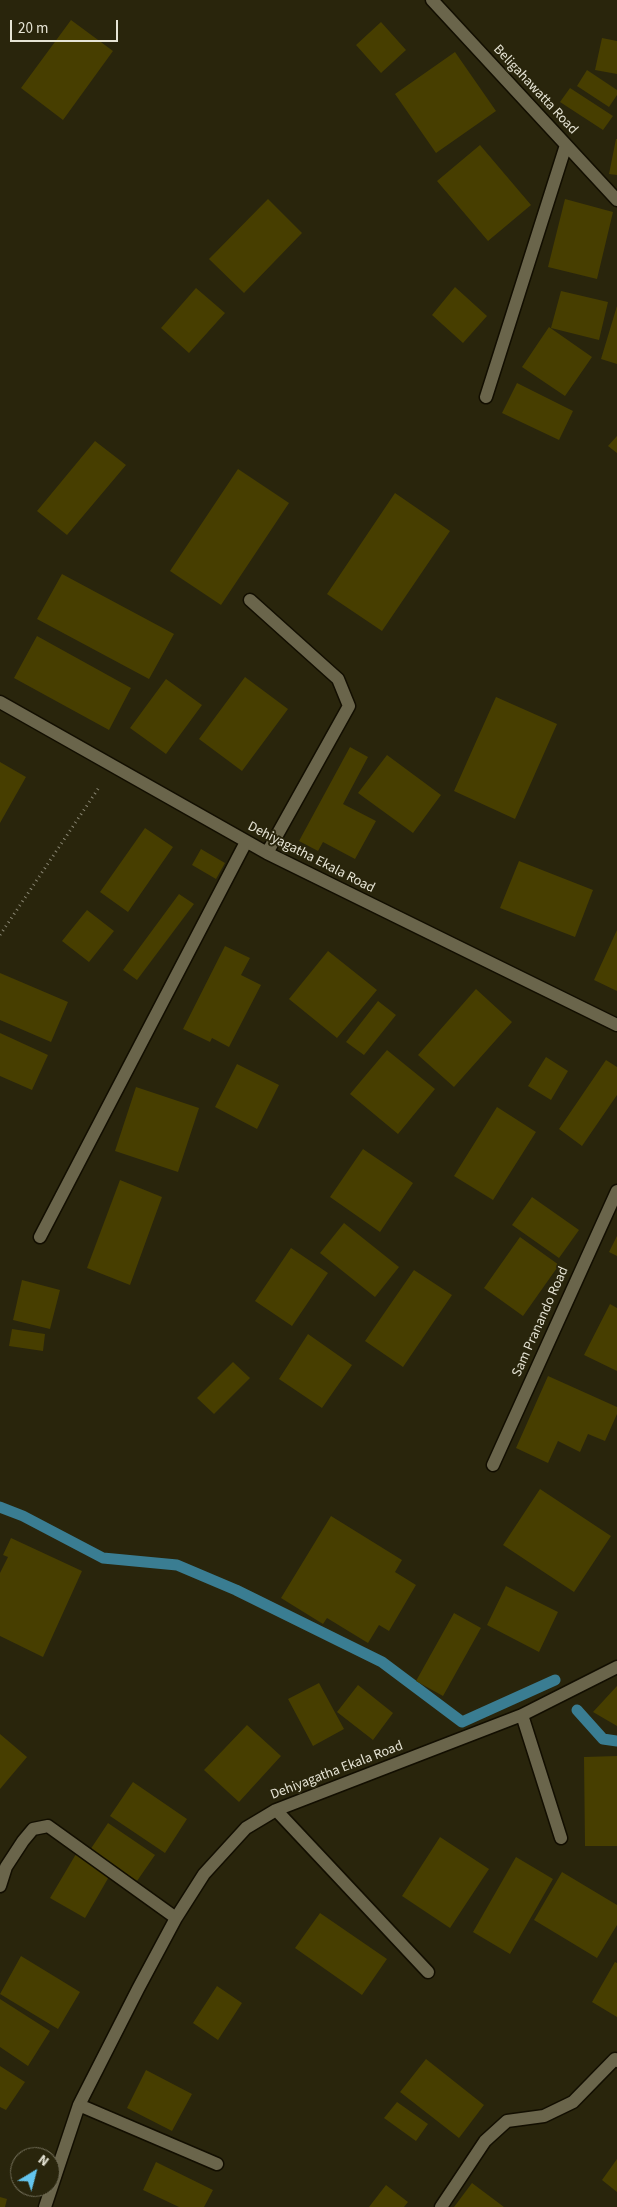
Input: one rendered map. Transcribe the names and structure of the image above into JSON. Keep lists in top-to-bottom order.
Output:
{
  "streets": {
    "street": ["Beligahawatta Road", "Dehiyagatha Ekala Road", "Sam Pranando Road"]
  },
  "scale_bar": "20 m",
  "north": "top right"
}
